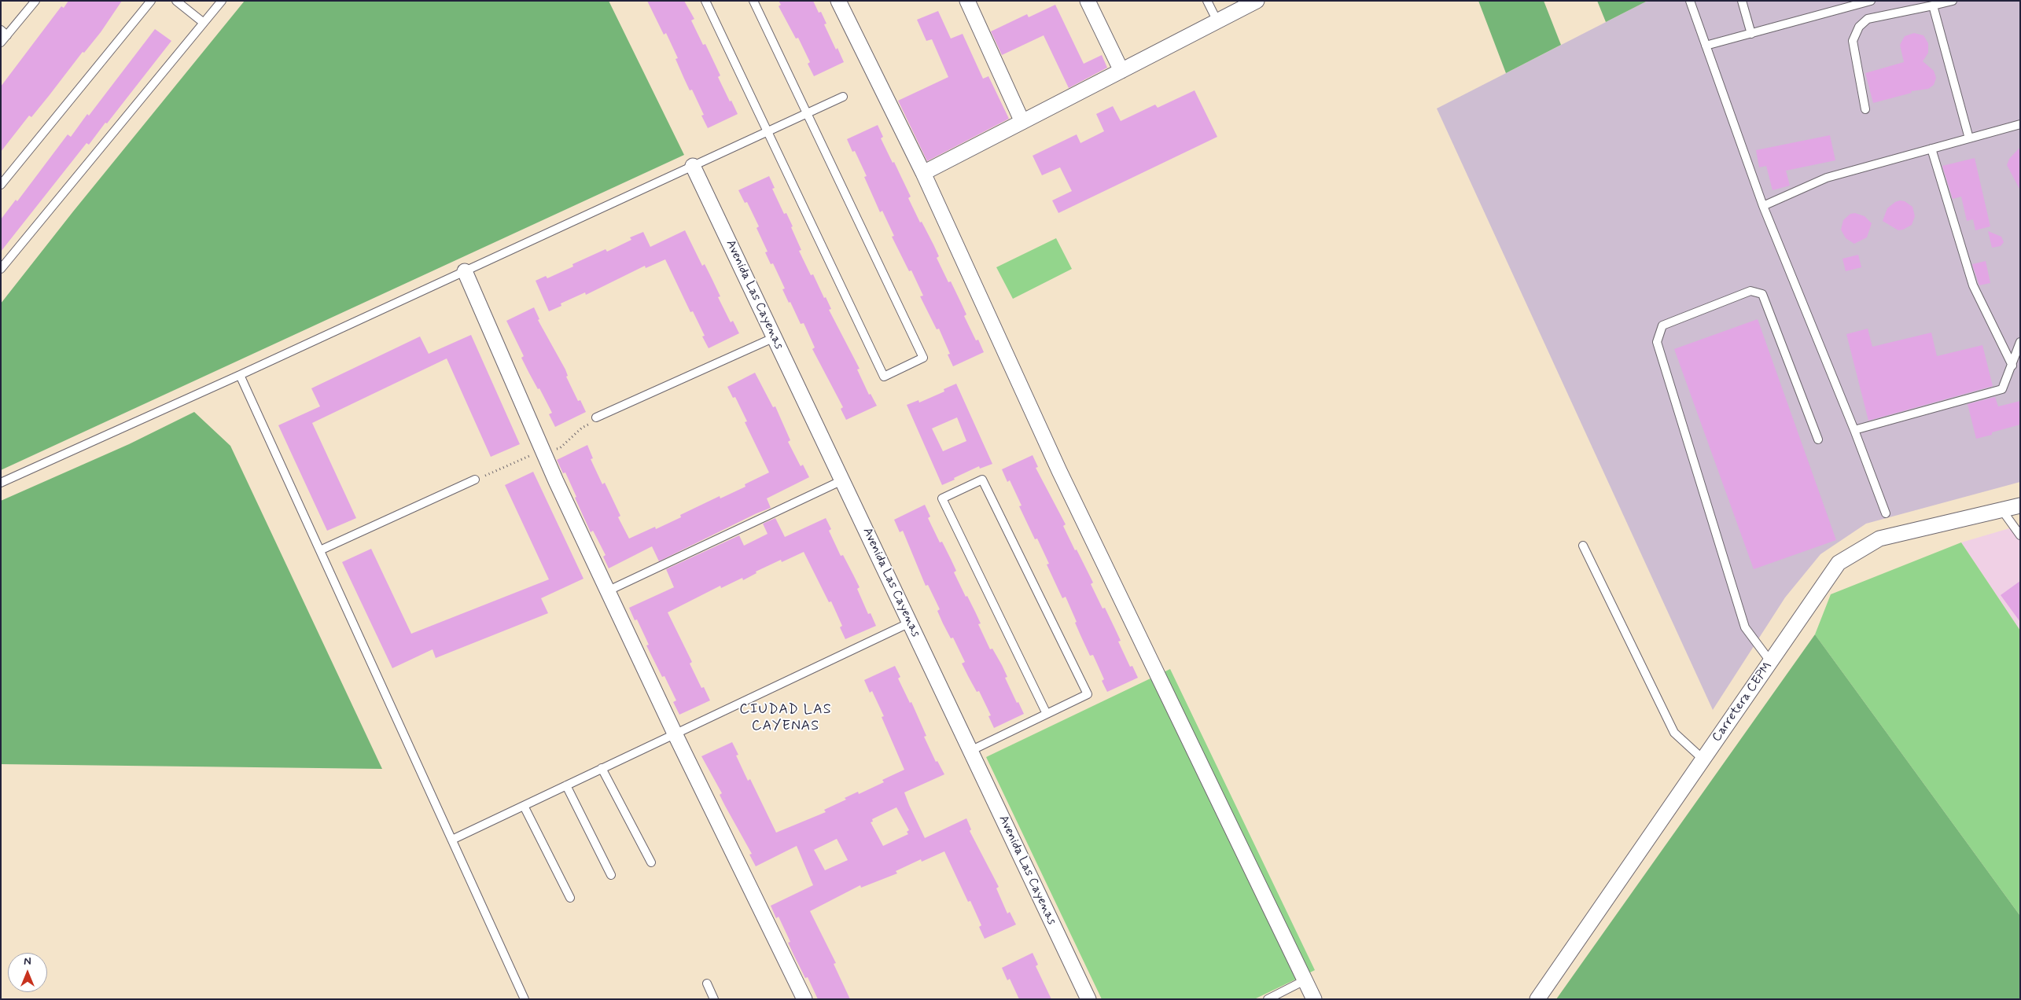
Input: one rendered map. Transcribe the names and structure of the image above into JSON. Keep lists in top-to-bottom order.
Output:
{
  "streets": {
    "street": ["Avenida Las Cayenas", "Carretera CEPM"]
  },
  "districts": ["CIUDAD LAS CAYENAS"],
  "north": "top"
}
